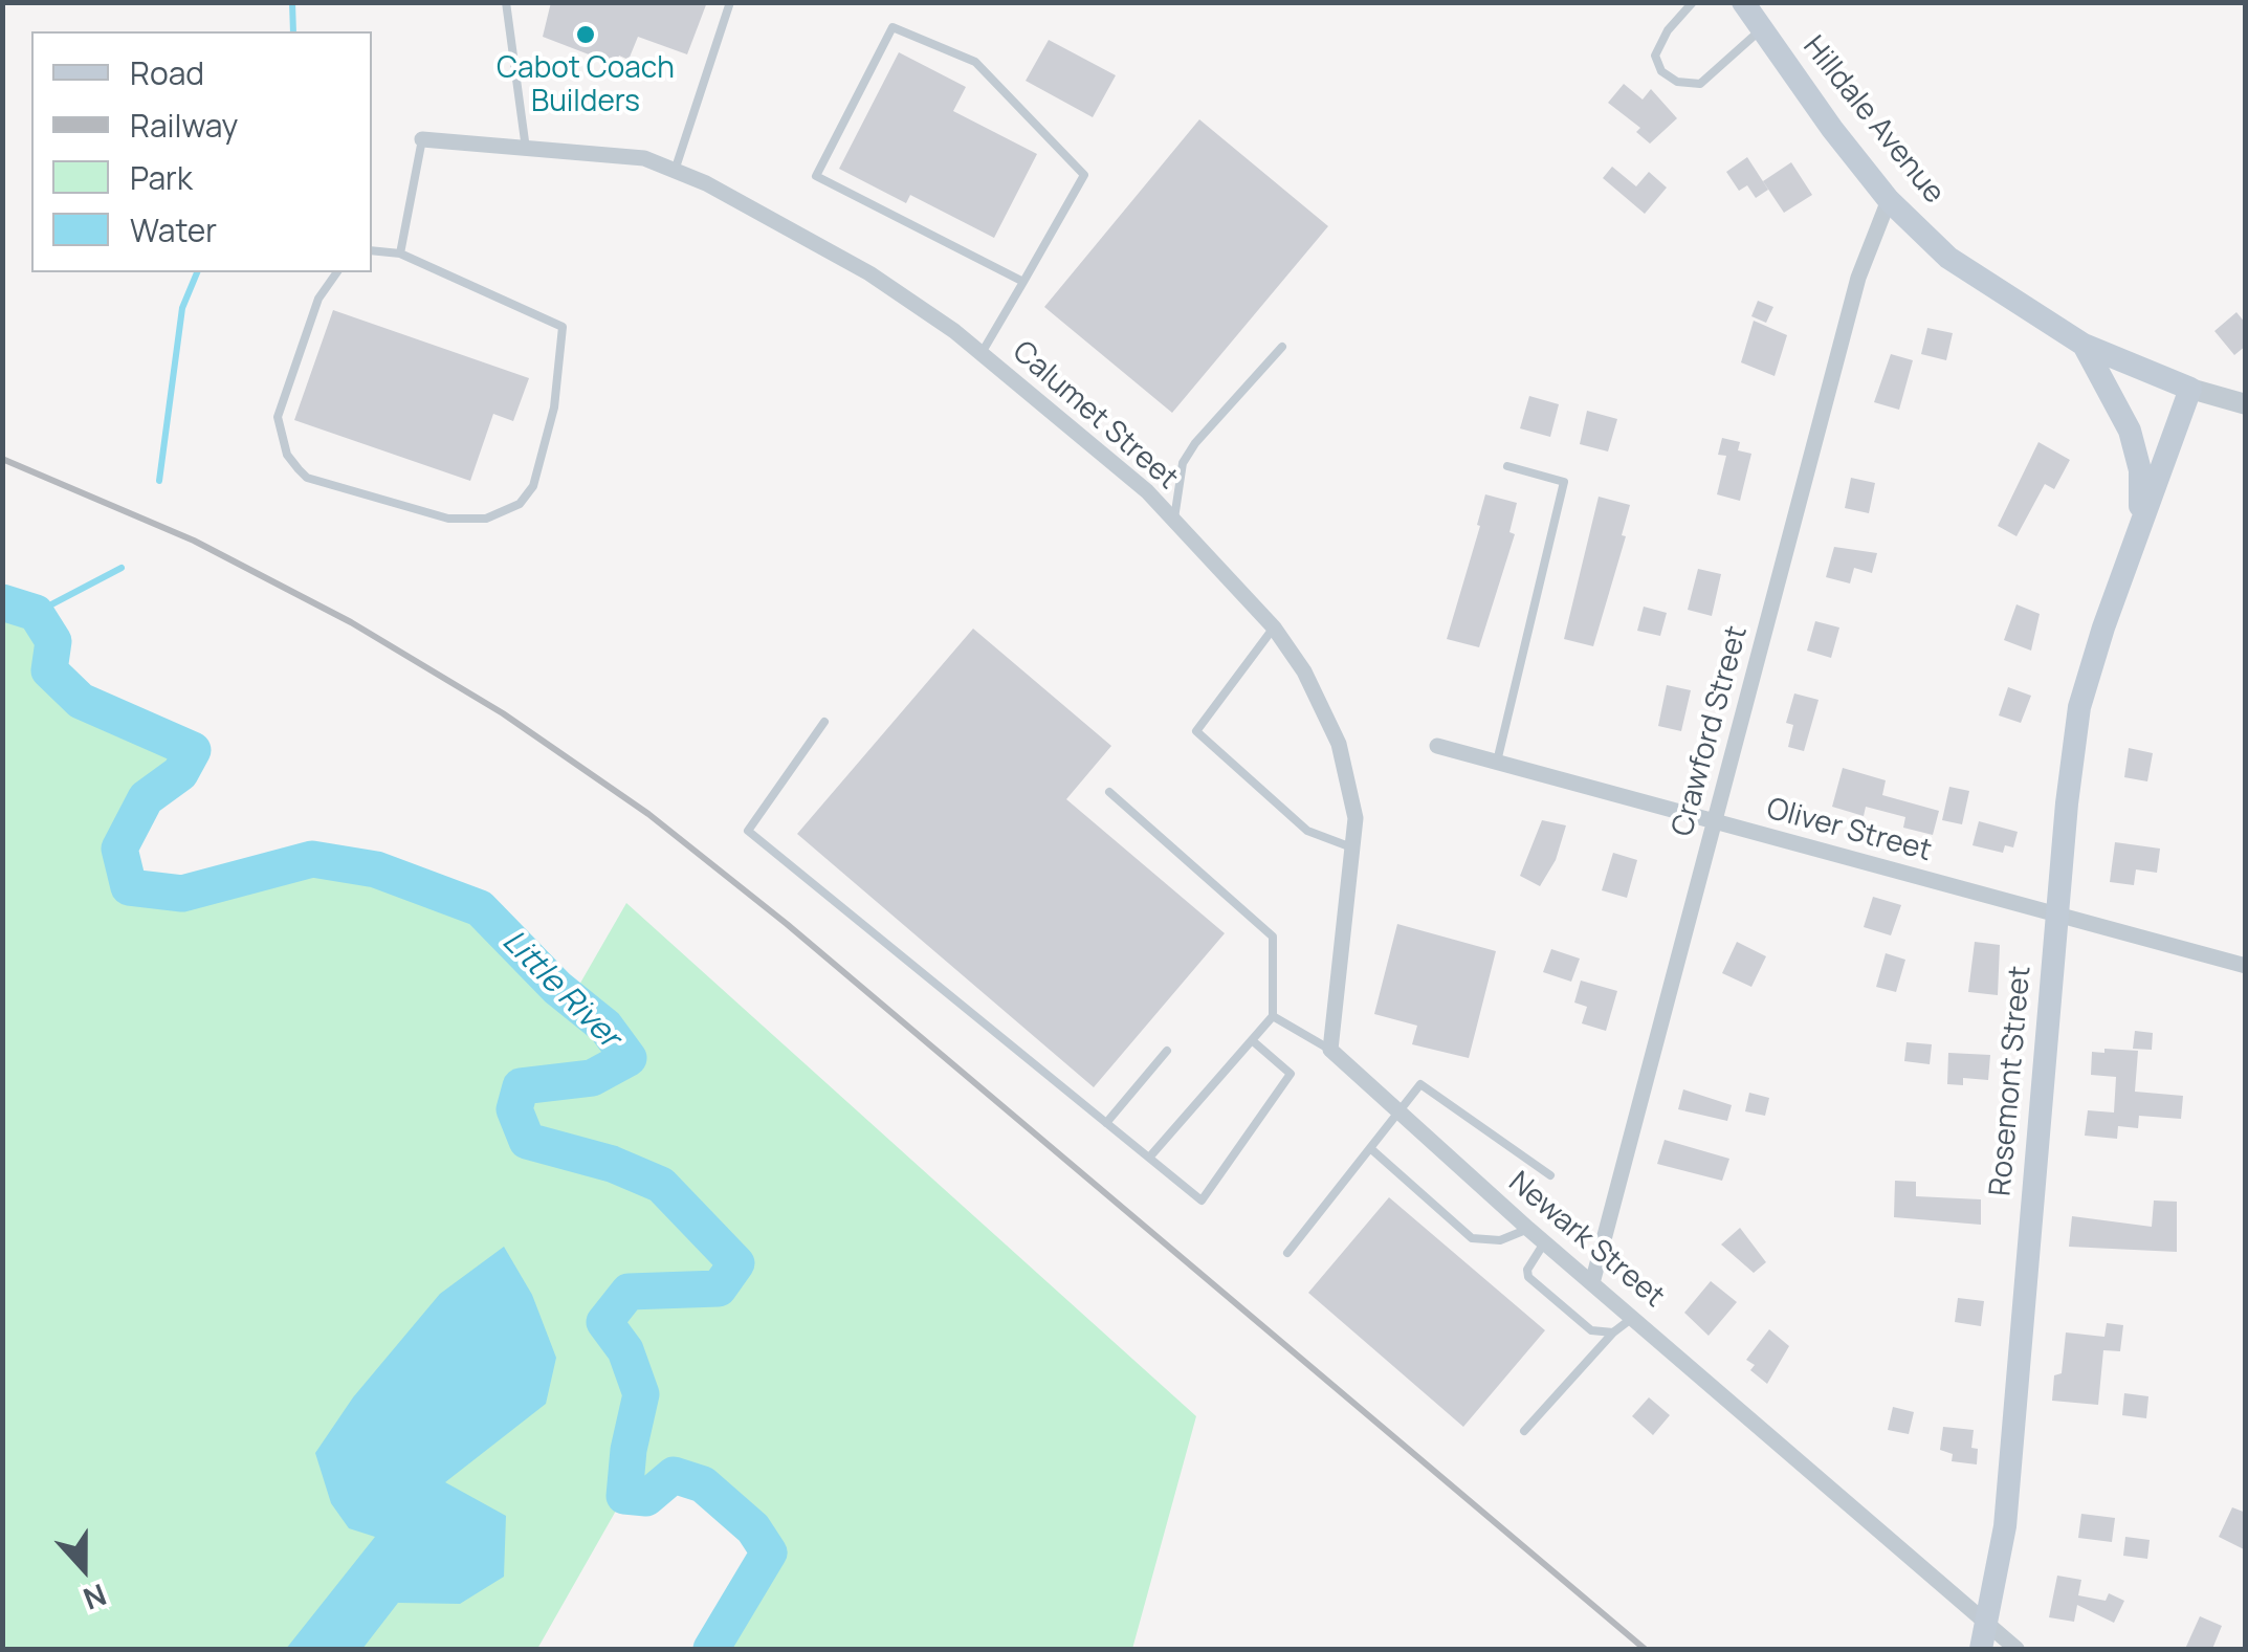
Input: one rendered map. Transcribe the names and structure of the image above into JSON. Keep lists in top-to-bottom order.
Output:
{
  "streets": {
    "main road": ["Hilldale Avenue", "Rosemont Street"],
    "street": [
      "Calumet Street",
      "Crawford Street",
      "Oliver Street",
      "Newark Street"
    ]
  },
  "crossings": [
    ["Hilldale Avenue", "Crawford Street"],
    ["Hilldale Avenue", "Rosemont Street"],
    ["Crawford Street", "Oliver Street"],
    ["Crawford Street", "Newark Street"],
    ["Oliver Street", "Rosemont Street"],
    ["Rosemont Street", "Newark Street"]
  ],
  "water": ["Little River"],
  "places": ["Cabot Coach Builders"],
  "legend": [
    "Road",
    "Railway",
    "Park",
    "Water"
  ],
  "north": "bottom"
}
